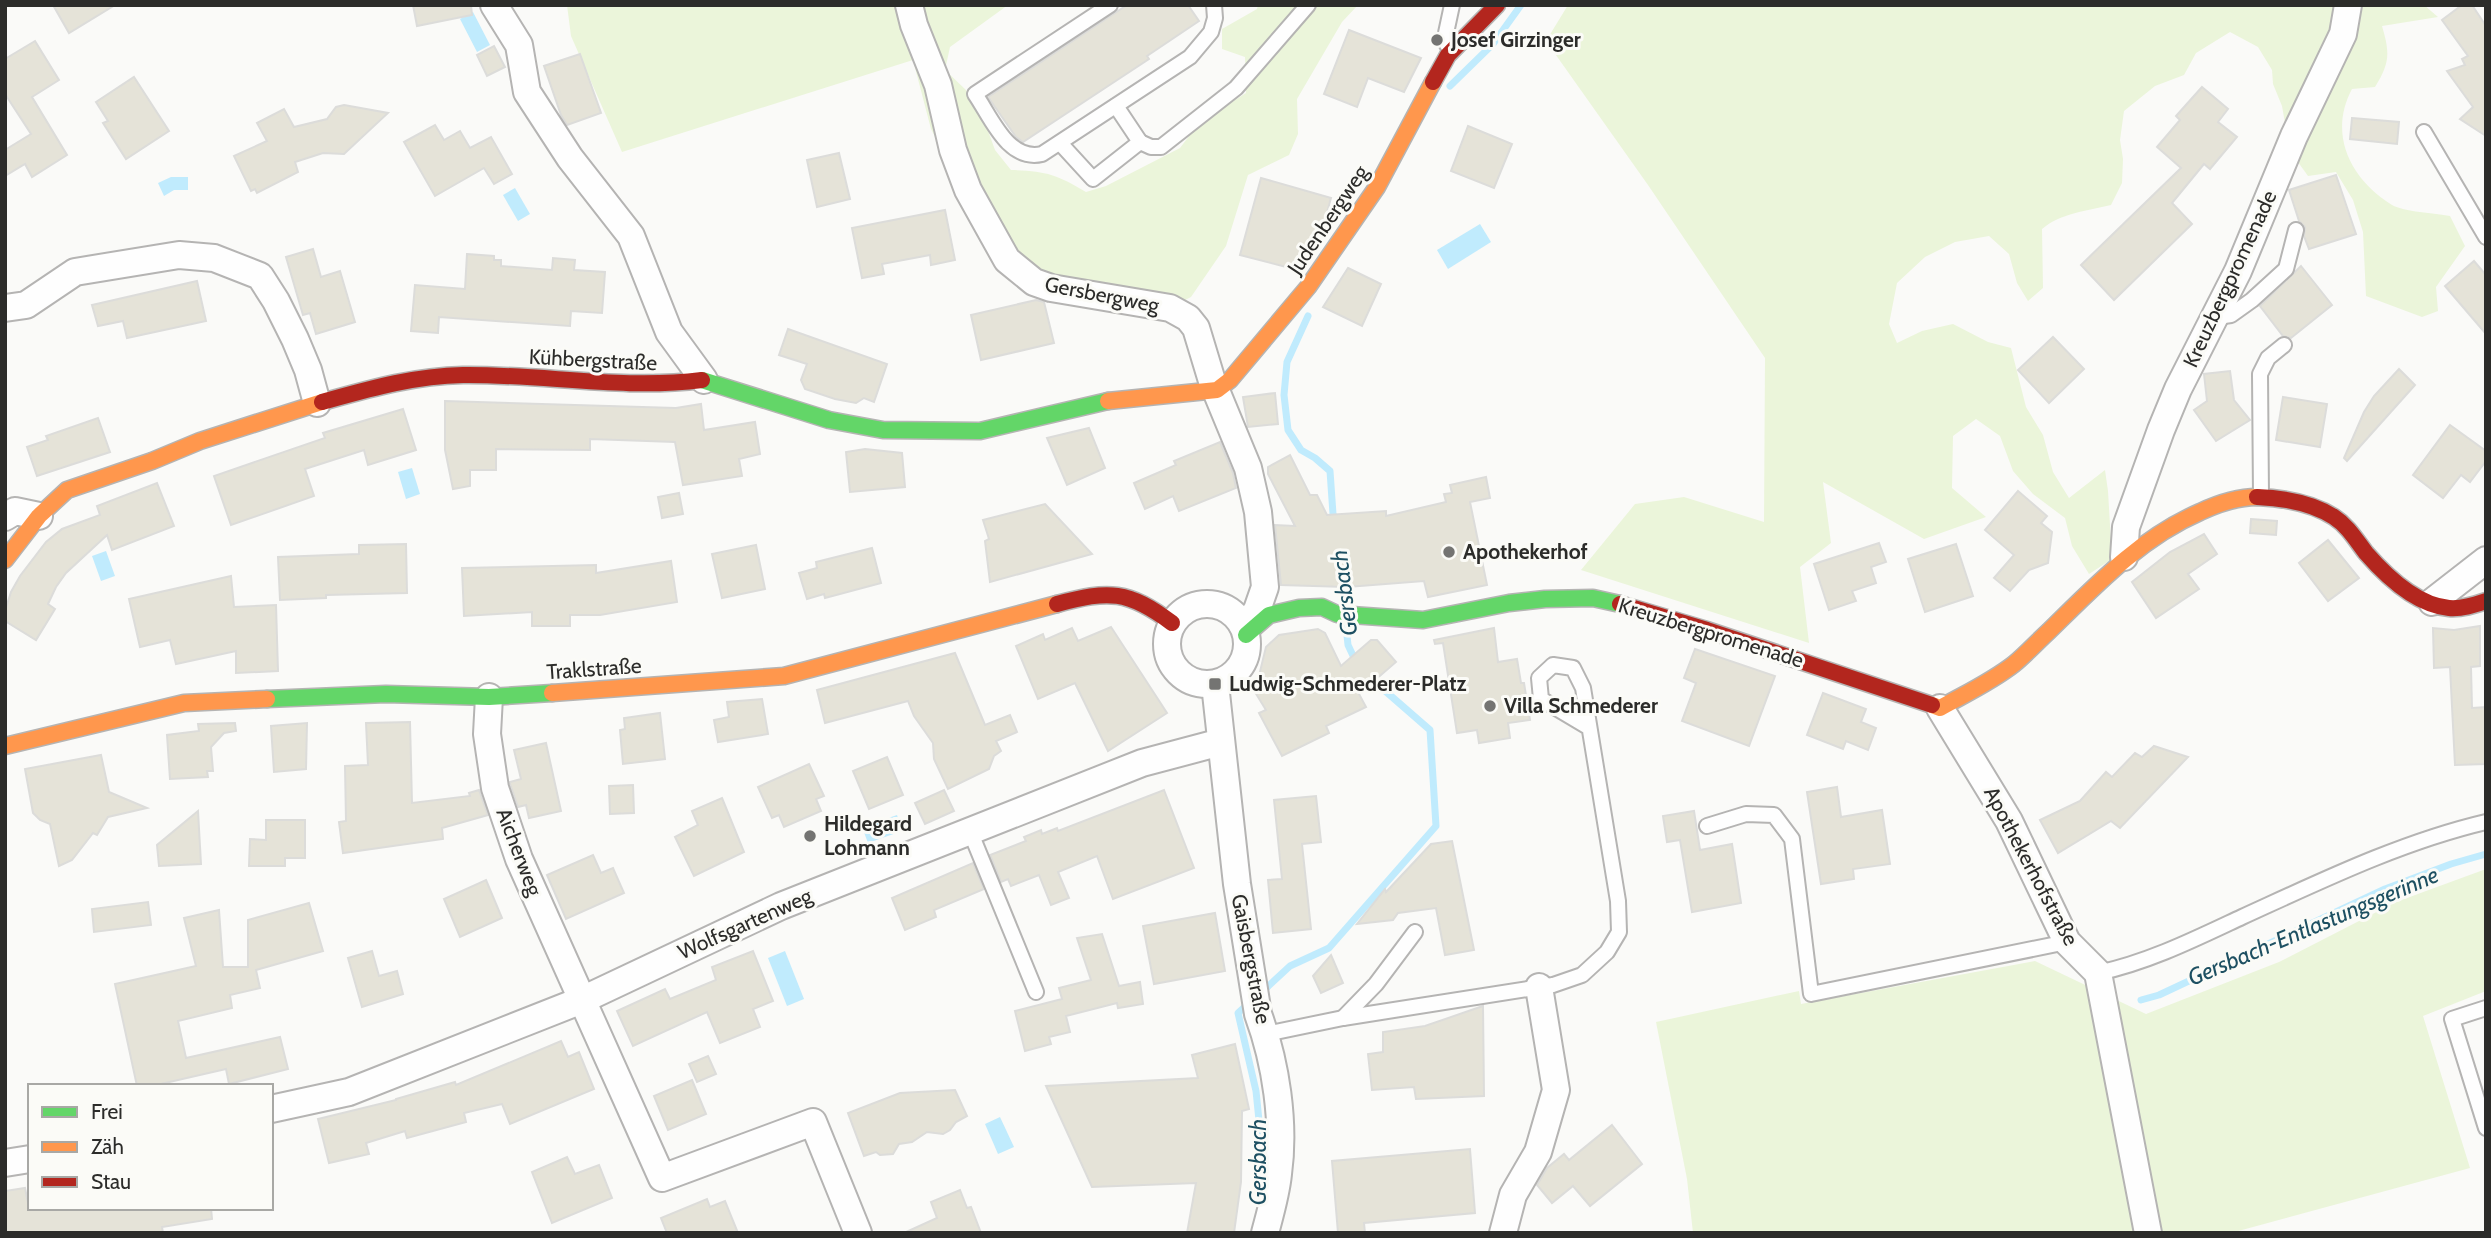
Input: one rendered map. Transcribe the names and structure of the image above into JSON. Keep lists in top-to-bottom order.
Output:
{
  "streets": {
    "street": [
      "Judenbergweg",
      "Kreuzbergpromenade",
      "Gersbergweg",
      "Kühbergstraße",
      "Traklstraße",
      "Aicherweg",
      "Apothekerhofstraße",
      "Wolfsgartenweg",
      "Gaisbergstraße"
    ]
  },
  "crossings": [
    ["Judenbergweg", "Gersbergweg"],
    ["Judenbergweg", "Kühbergstraße"],
    ["Kreuzbergpromenade", "Traklstraße"],
    ["Kreuzbergpromenade", "Apothekerhofstraße"],
    ["Kreuzbergpromenade", "Gaisbergstraße"],
    ["Gersbergweg", "Kühbergstraße"],
    ["Traklstraße", "Aicherweg"],
    ["Traklstraße", "Gaisbergstraße"],
    ["Aicherweg", "Wolfsgartenweg"],
    ["Wolfsgartenweg", "Gaisbergstraße"]
  ],
  "water": ["Gersbach", "Gersbach-Entlastungsgerinne"],
  "places": {
    "other": [
      "Josef Girzinger",
      "Apothekerhof",
      "Villa Schmederer",
      "Hildegard Lohmann"
    ],
    "transit": ["Ludwig-Schmederer-Platz"]
  },
  "legend": ["Frei", "Zäh", "Stau"]
}
